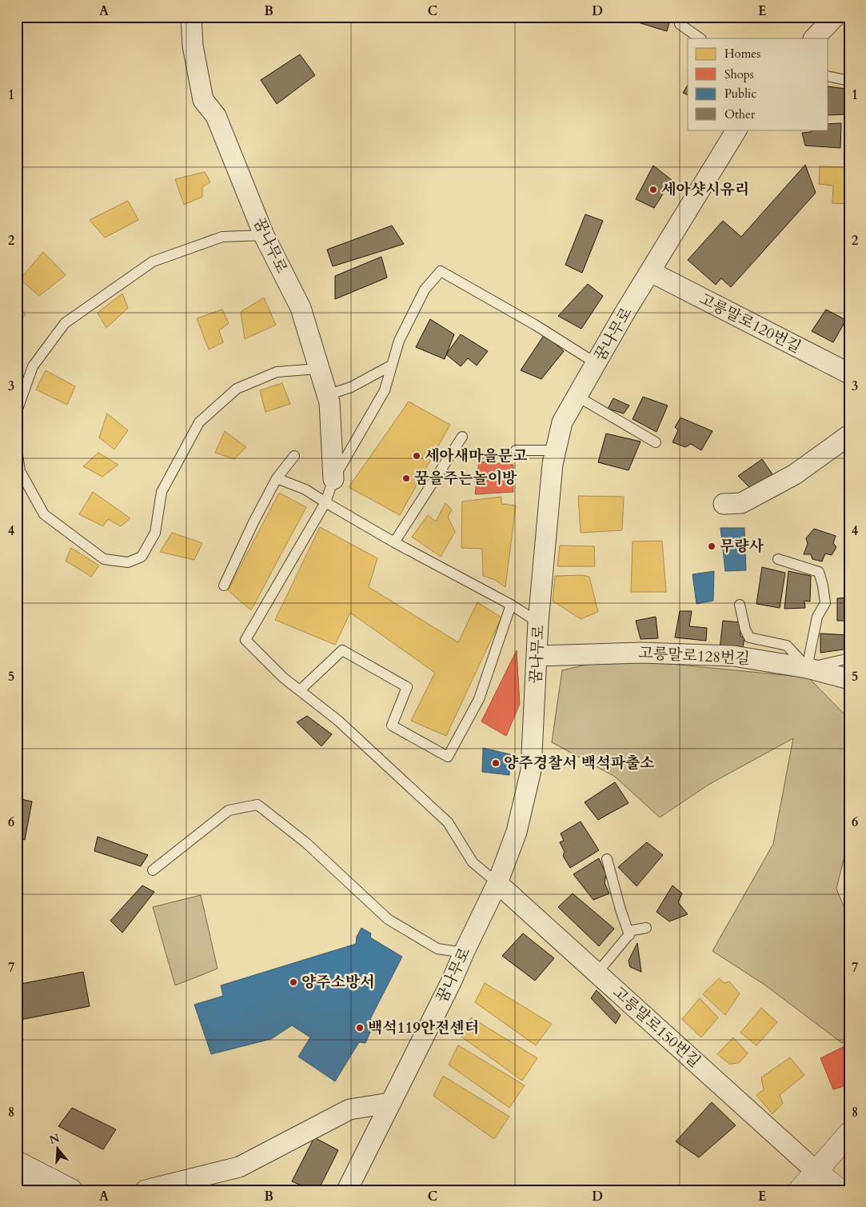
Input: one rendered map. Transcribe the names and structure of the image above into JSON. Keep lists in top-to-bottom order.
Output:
{
  "streets": {
    "street": [
      "꿈나무로",
      "고릉말로120번길",
      "고릉말로128번길",
      "고릉말로150번길"
    ]
  },
  "crossings": [
    ["꿈나무로", "고릉말로120번길"],
    ["꿈나무로", "고릉말로128번길"],
    ["꿈나무로", "고릉말로150번길"]
  ],
  "places": [
    "세아샷시유리",
    "세아새마을문고",
    "꿈을주는놀이방",
    "무량사",
    "양주경찰서 백석파출소",
    "양주소방서",
    "백석119안전센터"
  ],
  "legend": [
    "Homes",
    "Shops",
    "Public",
    "Other"
  ],
  "north": "top",
  "grid": {
    "columns": [
      "A",
      "B",
      "C",
      "D",
      "E"
    ],
    "rows": [
      "1",
      "2",
      "3",
      "4",
      "5",
      "6",
      "7",
      "8"
    ]
  }
}
